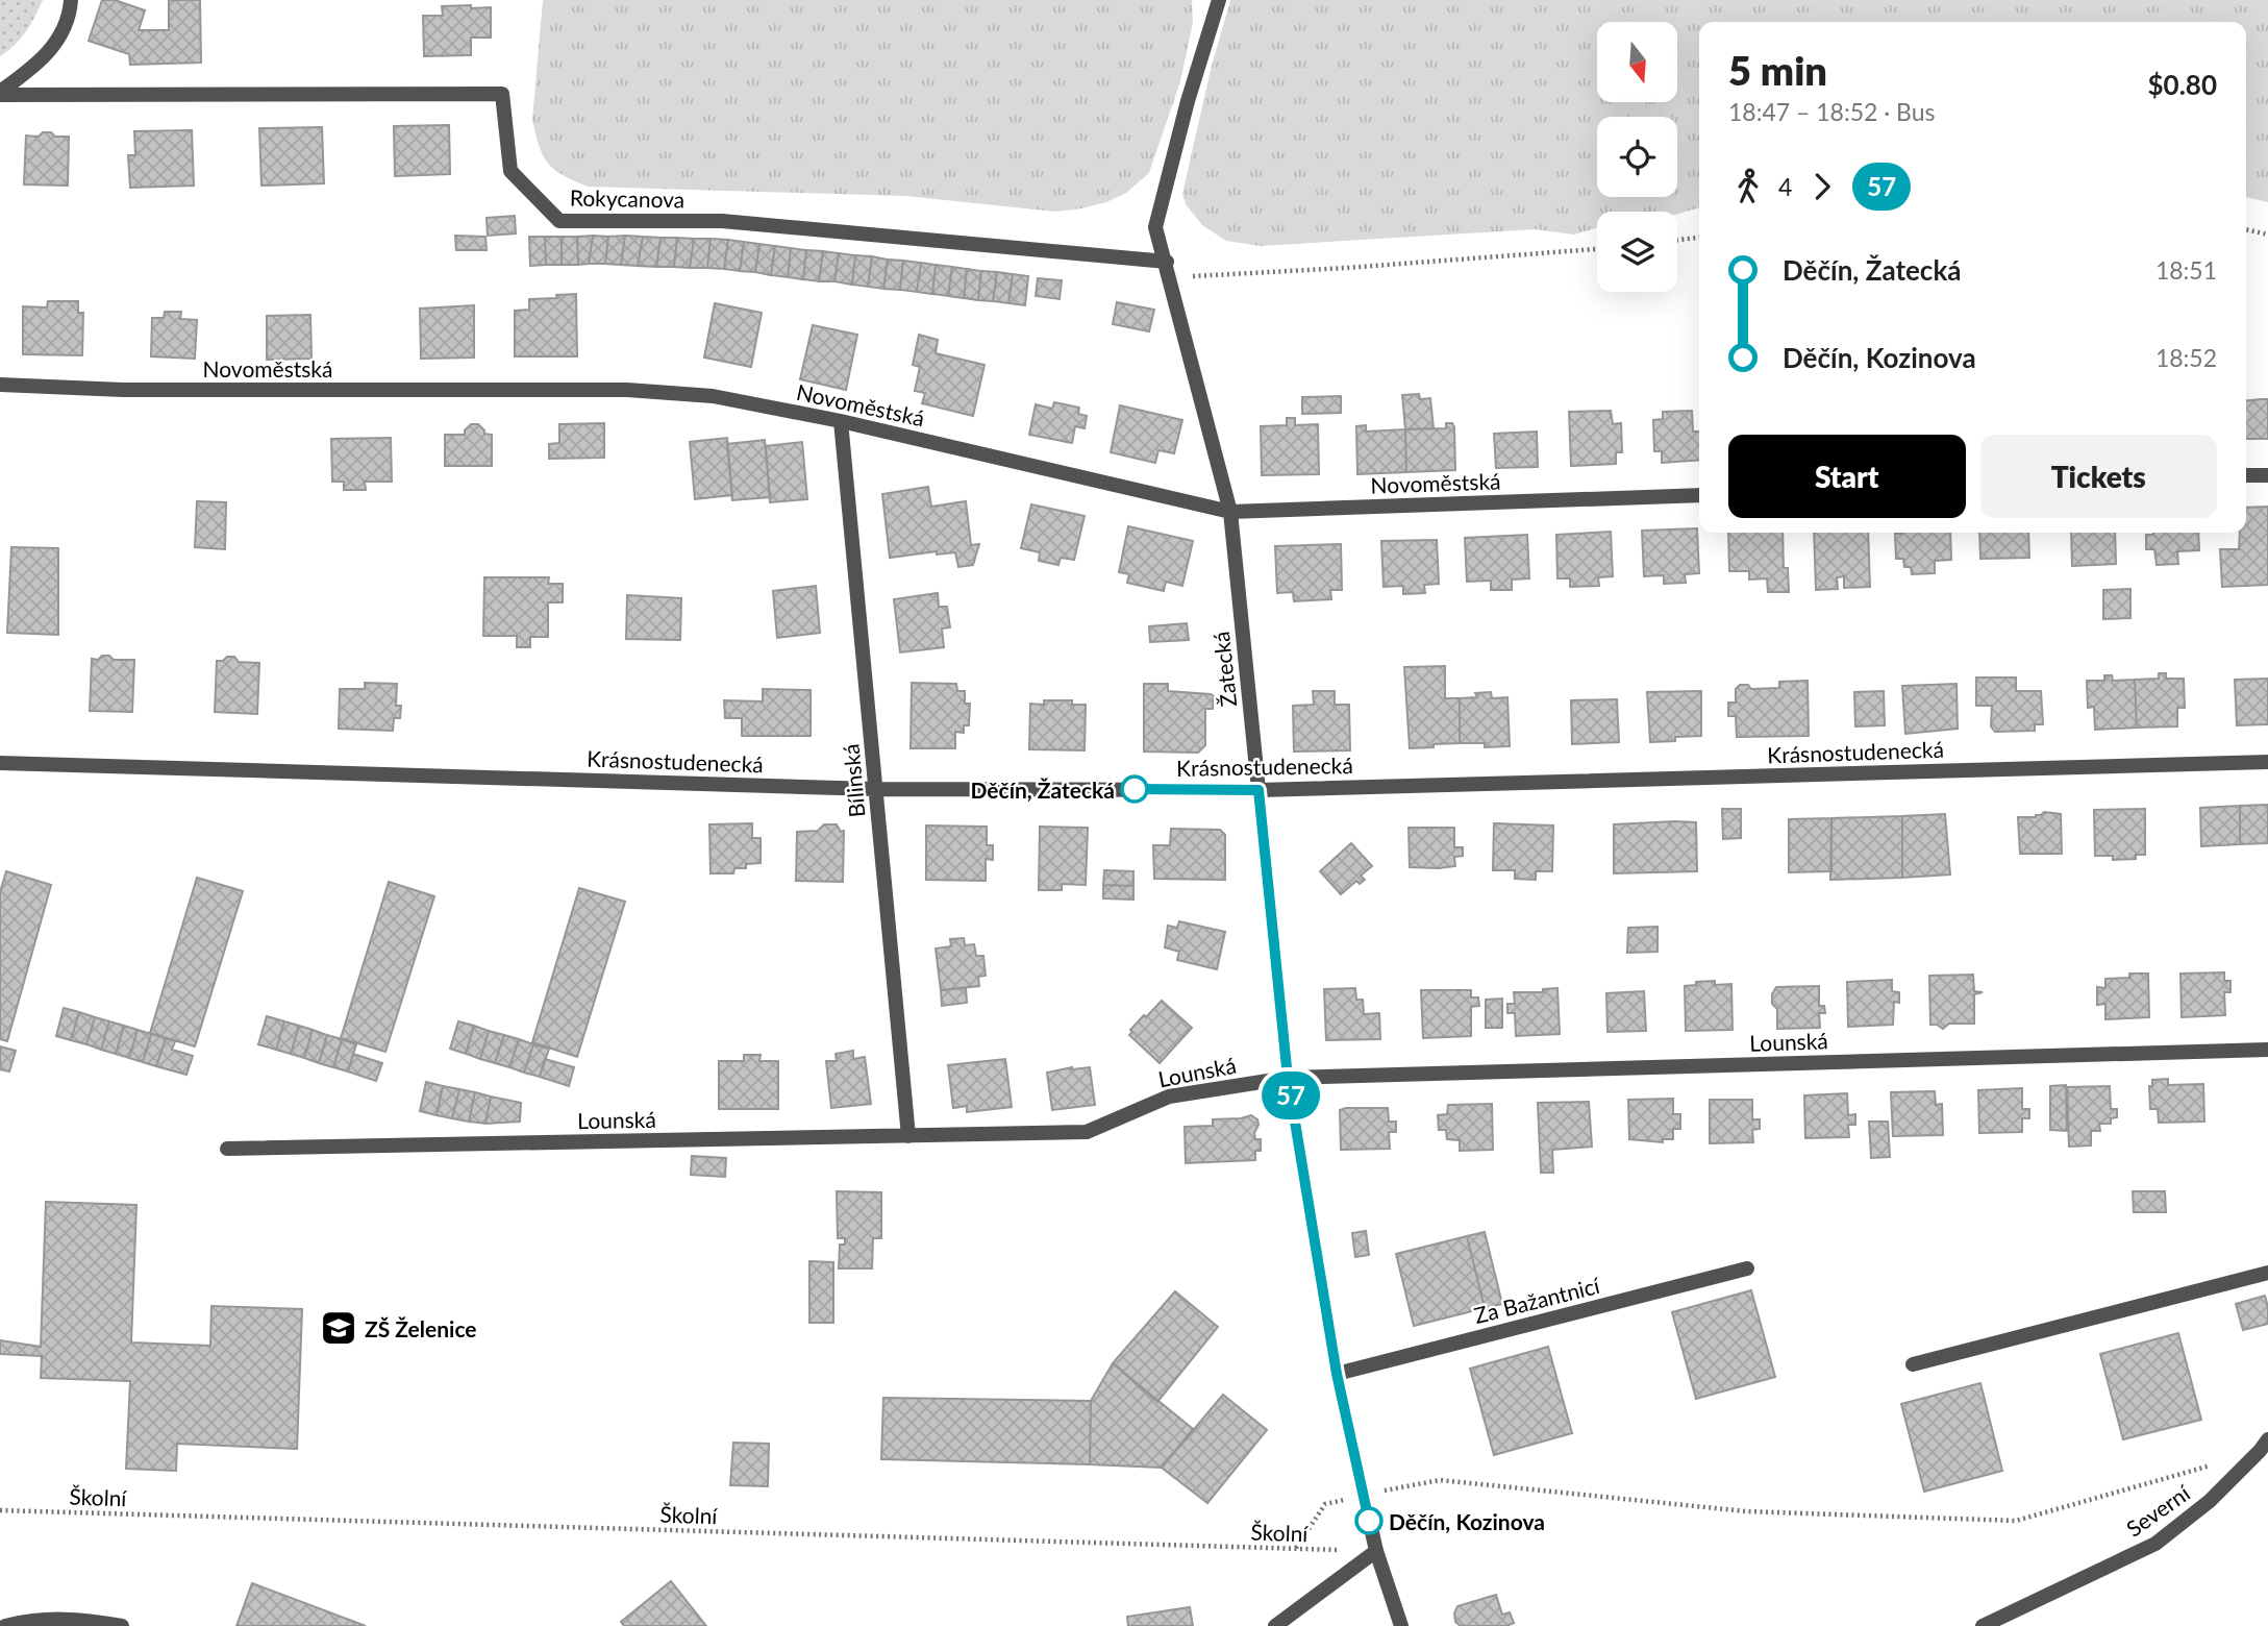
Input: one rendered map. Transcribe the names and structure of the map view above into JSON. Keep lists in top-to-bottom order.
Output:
{
  "streets": {
    "street": [
      "Rokycanova",
      "Novoměstská",
      "Žatecká",
      "Krásnostudenecká",
      "Bílinská",
      "Lounská",
      "Za Bažantnicí",
      "Severní"
    ],
    "path": ["Školní"]
  },
  "crossings": [
    ["Rokycanova", "Žatecká"],
    ["Novoměstská", "Žatecká"],
    ["Novoměstská", "Bílinská"],
    ["Žatecká", "Krásnostudenecká"],
    ["Žatecká", "Lounská"],
    ["Krásnostudenecká", "Bílinská"],
    ["Bílinská", "Lounská"]
  ],
  "places": {
    "other": ["Děčín, Žatecká", "Děčín, Kozinova"],
    "school or university": ["ZŠ Želenice"]
  },
  "lines": ["bus line 57"],
  "north": "bottom",
  "page": {
    "on_map": "57",
    "heading": ["5 min", "18:47 – 18:52 · Bus", "$0.80"],
    "legs": ["4", "57"],
    "list": [
      {
        "name": "Děčín, Žatecká",
        "value": "18:51"
      },
      {
        "name": "Děčín, Kozinova",
        "value": "18:52"
      }
    ],
    "buttons": ["Start", "Tickets"]
  }
}
